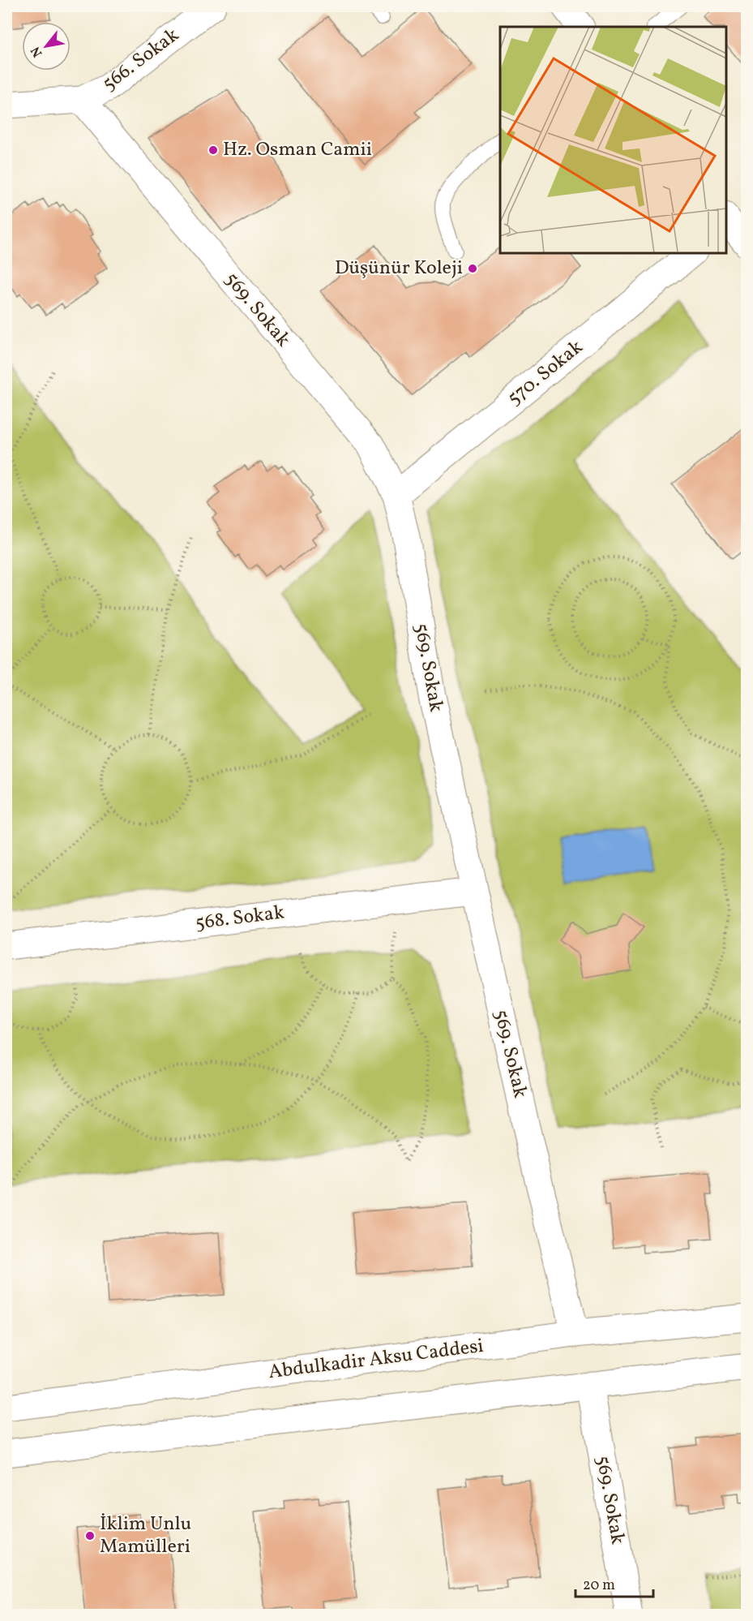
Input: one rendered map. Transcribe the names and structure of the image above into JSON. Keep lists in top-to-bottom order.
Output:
{
  "streets": {
    "street": [
      "566. Sokak",
      "569. Sokak",
      "570. Sokak",
      "568. Sokak",
      "Abdulkadir Aksu Caddesi"
    ]
  },
  "crossings": [
    ["566. Sokak", "569. Sokak"],
    ["569. Sokak", "570. Sokak"],
    ["569. Sokak", "568. Sokak"],
    ["569. Sokak", "Abdulkadir Aksu Caddesi"]
  ],
  "places": ["Hz. Osman Camii", "Düşünür Koleji", "İklim Unlu Mamülleri"],
  "scale_bar": "20 m",
  "north": "bottom left"
}
